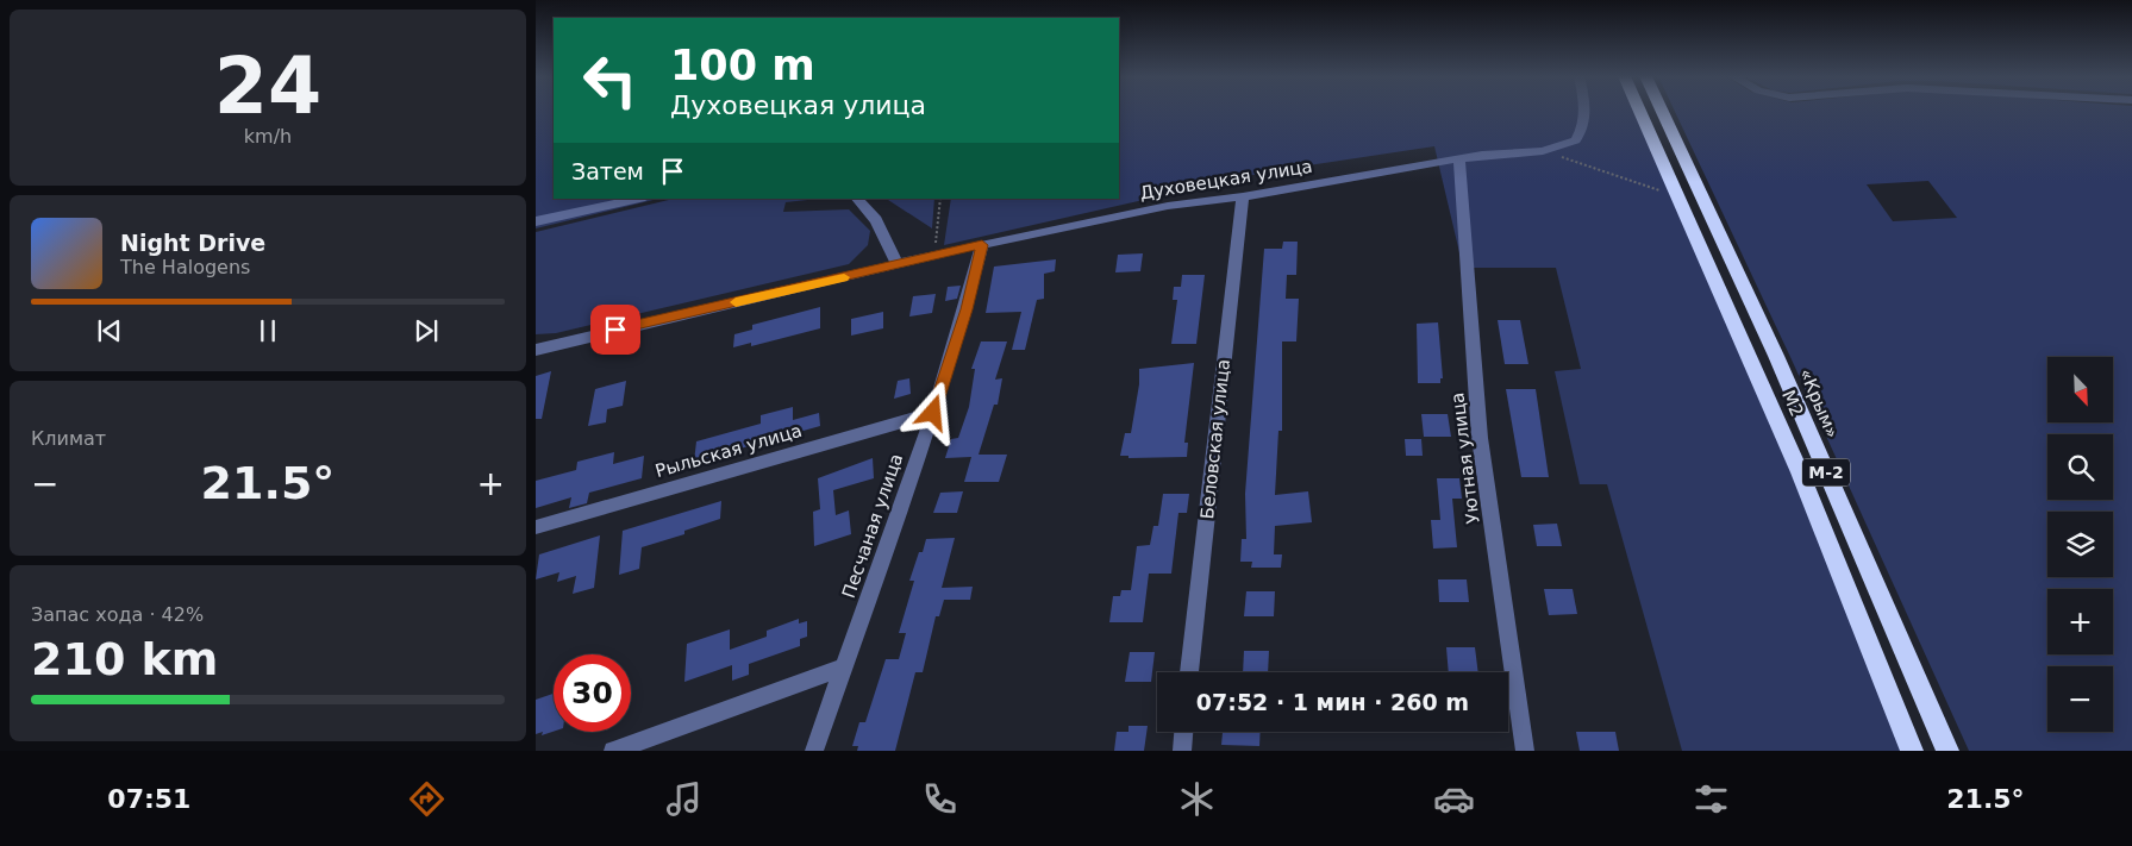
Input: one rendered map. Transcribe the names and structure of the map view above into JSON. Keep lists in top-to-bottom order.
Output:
{
  "streets": {
    "highway": ["М2", "«Крым»", "М-2"],
    "street": [
      "Духовецкая улица",
      "Беловская улица",
      "Рыльская улица",
      "Уютная улица",
      "Песчаная улица"
    ]
  },
  "crossings": [
    ["Духовецкая улица", "Беловская улица"],
    ["Духовецкая улица", "Уютная улица"],
    ["Духовецкая улица", "Песчаная улица"],
    ["Рыльская улица", "Песчаная улица"]
  ],
  "north": "bottom right",
  "page": {
    "tile": [
      ["24", "km/h"],
      "Климат",
      ["Запас хода · 42%", "210 km"]
    ],
    "turn": ["100 m", "Духовецкая улица"],
    "then": "Затем",
    "song": ["Night Drive", "The Halogens"],
    "map_buttons": ["+", "−"],
    "heat": ["−", "21.5°", "+"],
    "limit": "30",
    "trip": "07:52 · 1 мин · 260 m",
    "tabs": ["07:51", "21.5°"]
  }
}
